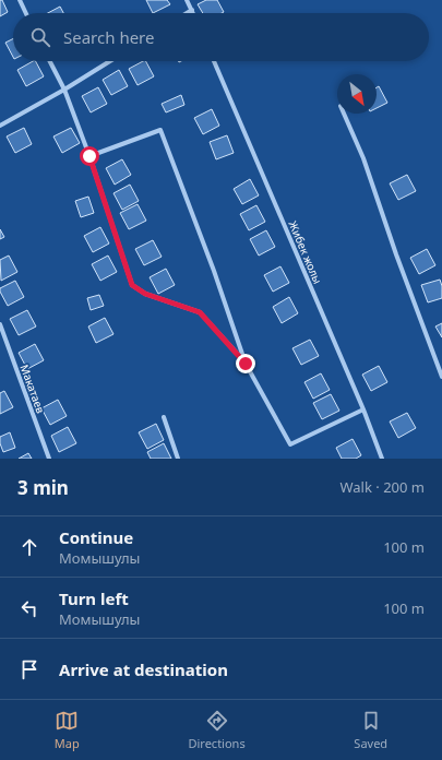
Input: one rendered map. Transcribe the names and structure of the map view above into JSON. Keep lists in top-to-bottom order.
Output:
{
  "streets": {
    "street": ["Жибек жолы", "Макатаев"]
  },
  "north": "bottom right",
  "page": {
    "search": "Search here",
    "heading": ["3 min", "Walk · 200 m"],
    "list": [
      ["Continue", "Момышулы", "100 m"],
      ["Turn left", "Момышулы", "100 m"],
      "Arrive at destination"
    ],
    "nav": ["Map", "Directions", "Saved"]
  }
}
